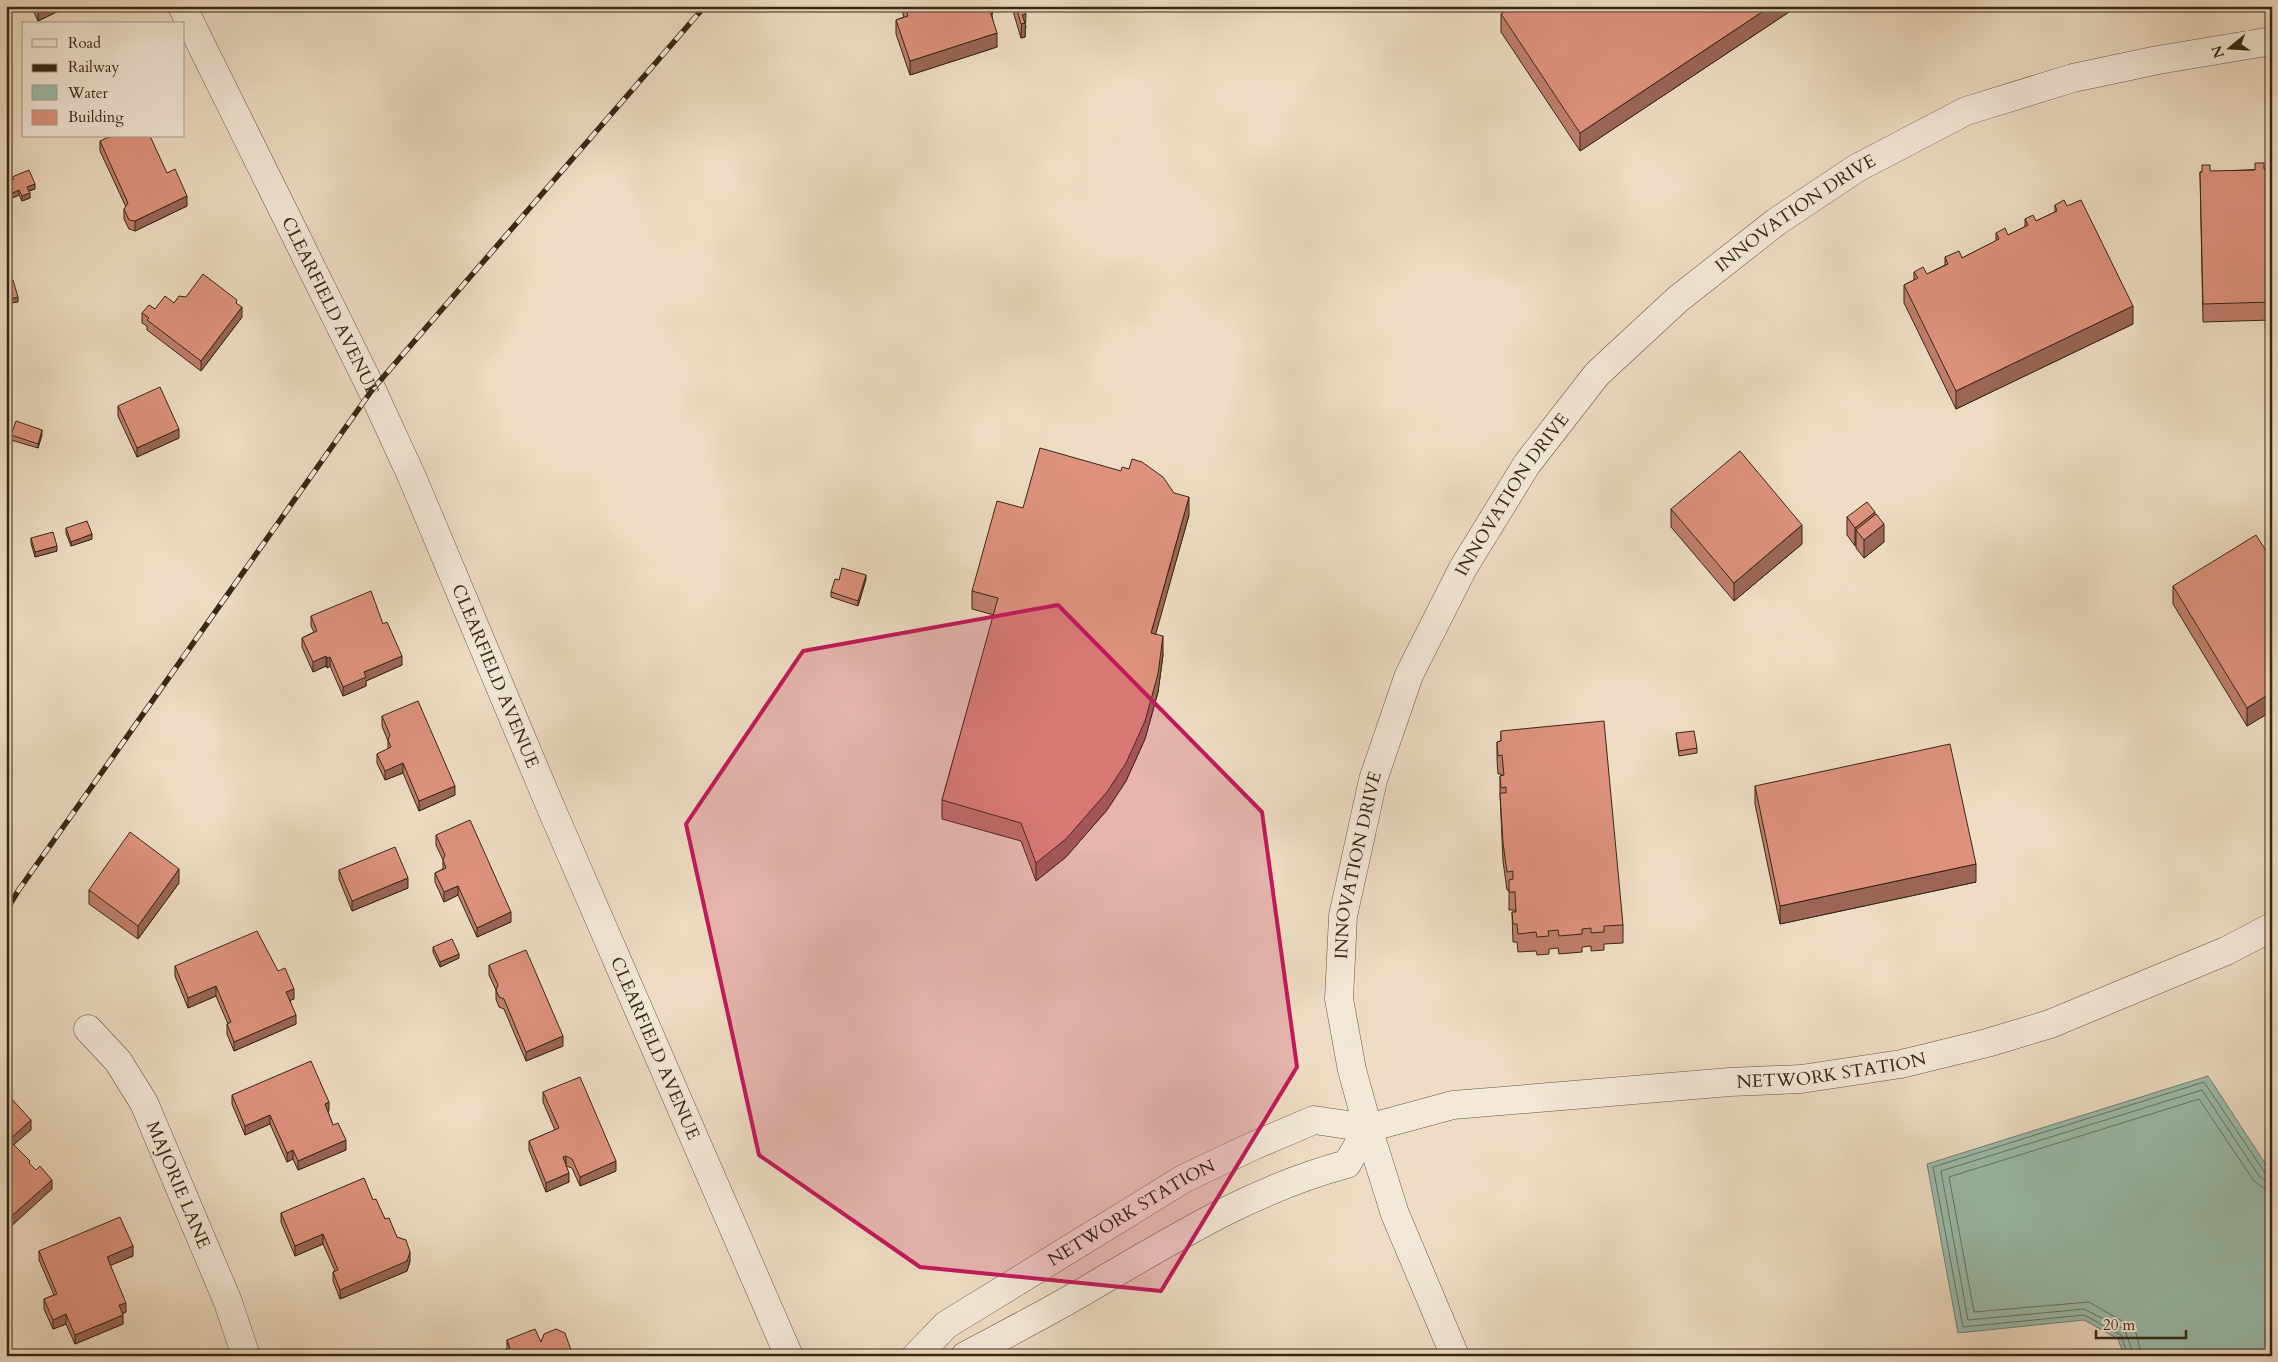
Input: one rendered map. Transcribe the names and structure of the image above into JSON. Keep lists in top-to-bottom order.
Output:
{
  "streets": {
    "street": [
      "INNOVATION DRIVE",
      "CLEARFIELD AVENUE",
      "NETWORK STATION",
      "MAJORIE LANE"
    ]
  },
  "crossings": [
    ["INNOVATION DRIVE", "NETWORK STATION"]
  ],
  "legend": [
    "Road",
    "Railway",
    "Water",
    "Building"
  ],
  "scale_bar": "20 m",
  "north": "left"
}
